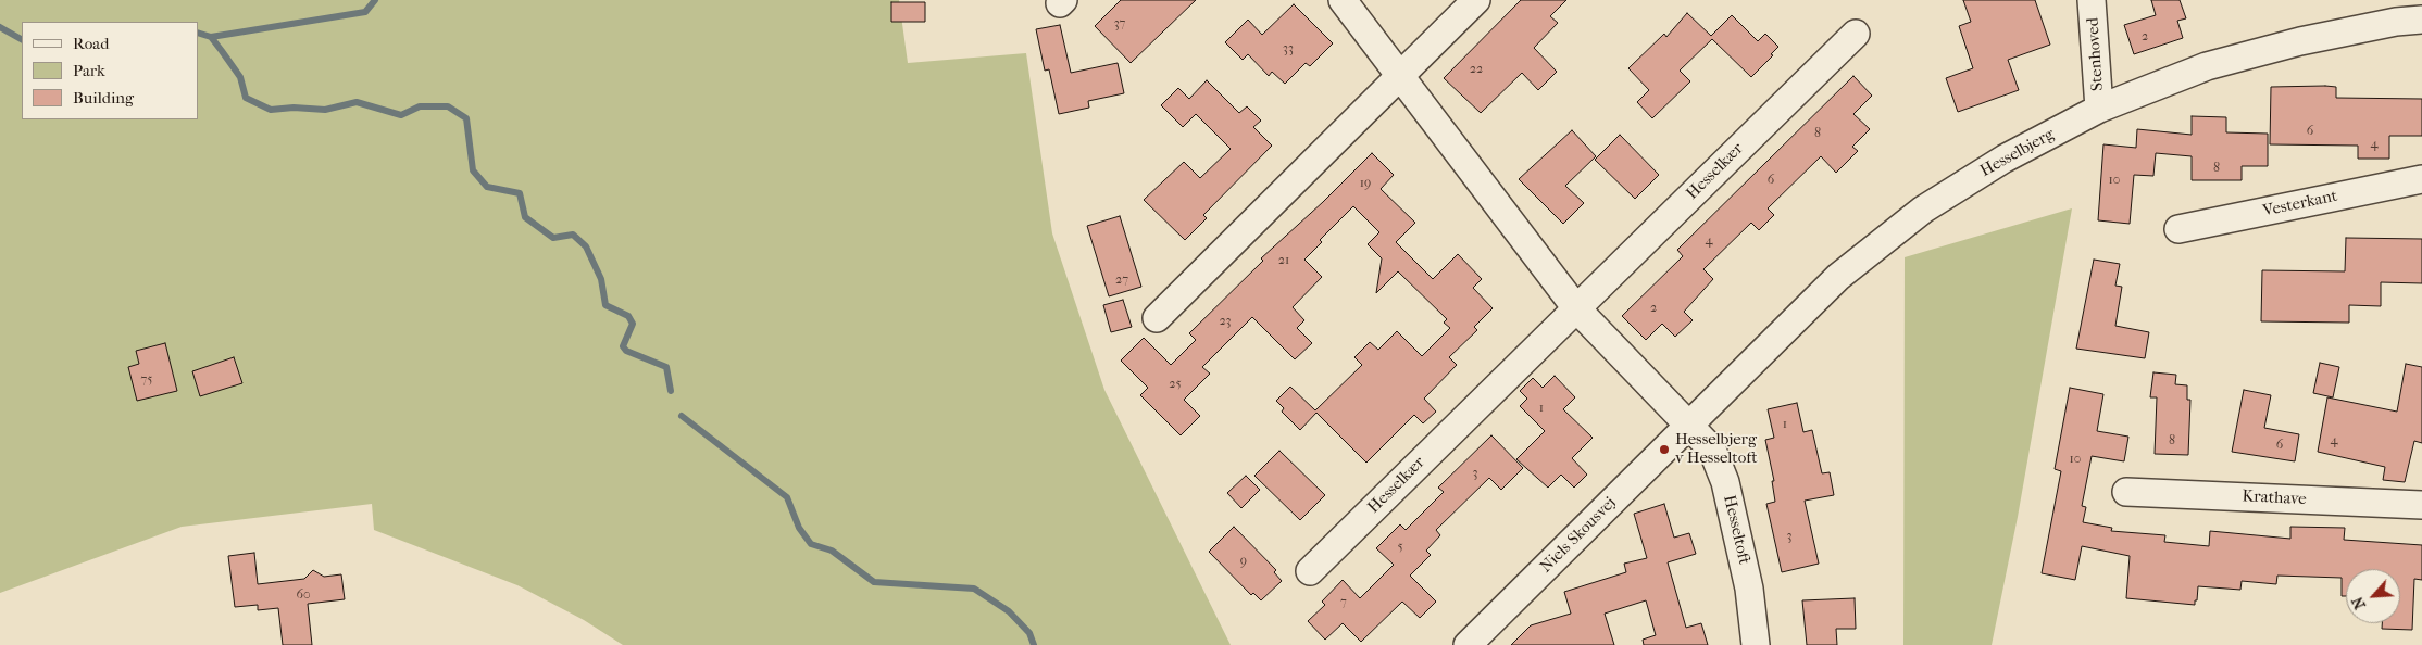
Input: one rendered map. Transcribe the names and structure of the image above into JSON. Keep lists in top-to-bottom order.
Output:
{
  "streets": {
    "street": [
      "Stenhoved",
      "Hesselbjerg",
      "Hesselkær",
      "Vesterkant",
      "Krathave",
      "Hesseltoft",
      "Niels Skousvej"
    ]
  },
  "crossings": [
    ["Stenhoved", "Hesselbjerg"],
    ["Hesselbjerg", "Hesseltoft"],
    ["Hesselbjerg", "Niels Skousvej"],
    ["Hesseltoft", "Niels Skousvej"]
  ],
  "places": ["Hesselbjerg v Hesseltoft"],
  "house_numbers": [
    "37",
    "2",
    "33",
    "22",
    "6",
    "8",
    "4",
    "8",
    "6",
    "10",
    "19",
    "4",
    "21",
    "27",
    "2",
    "23",
    "75",
    "25",
    "1",
    "1",
    "8",
    "4",
    "6",
    "10",
    "3",
    "3",
    "5",
    "9",
    "60",
    "7"
  ],
  "legend": ["Road", "Park", "Building"],
  "north": "bottom left"
}
